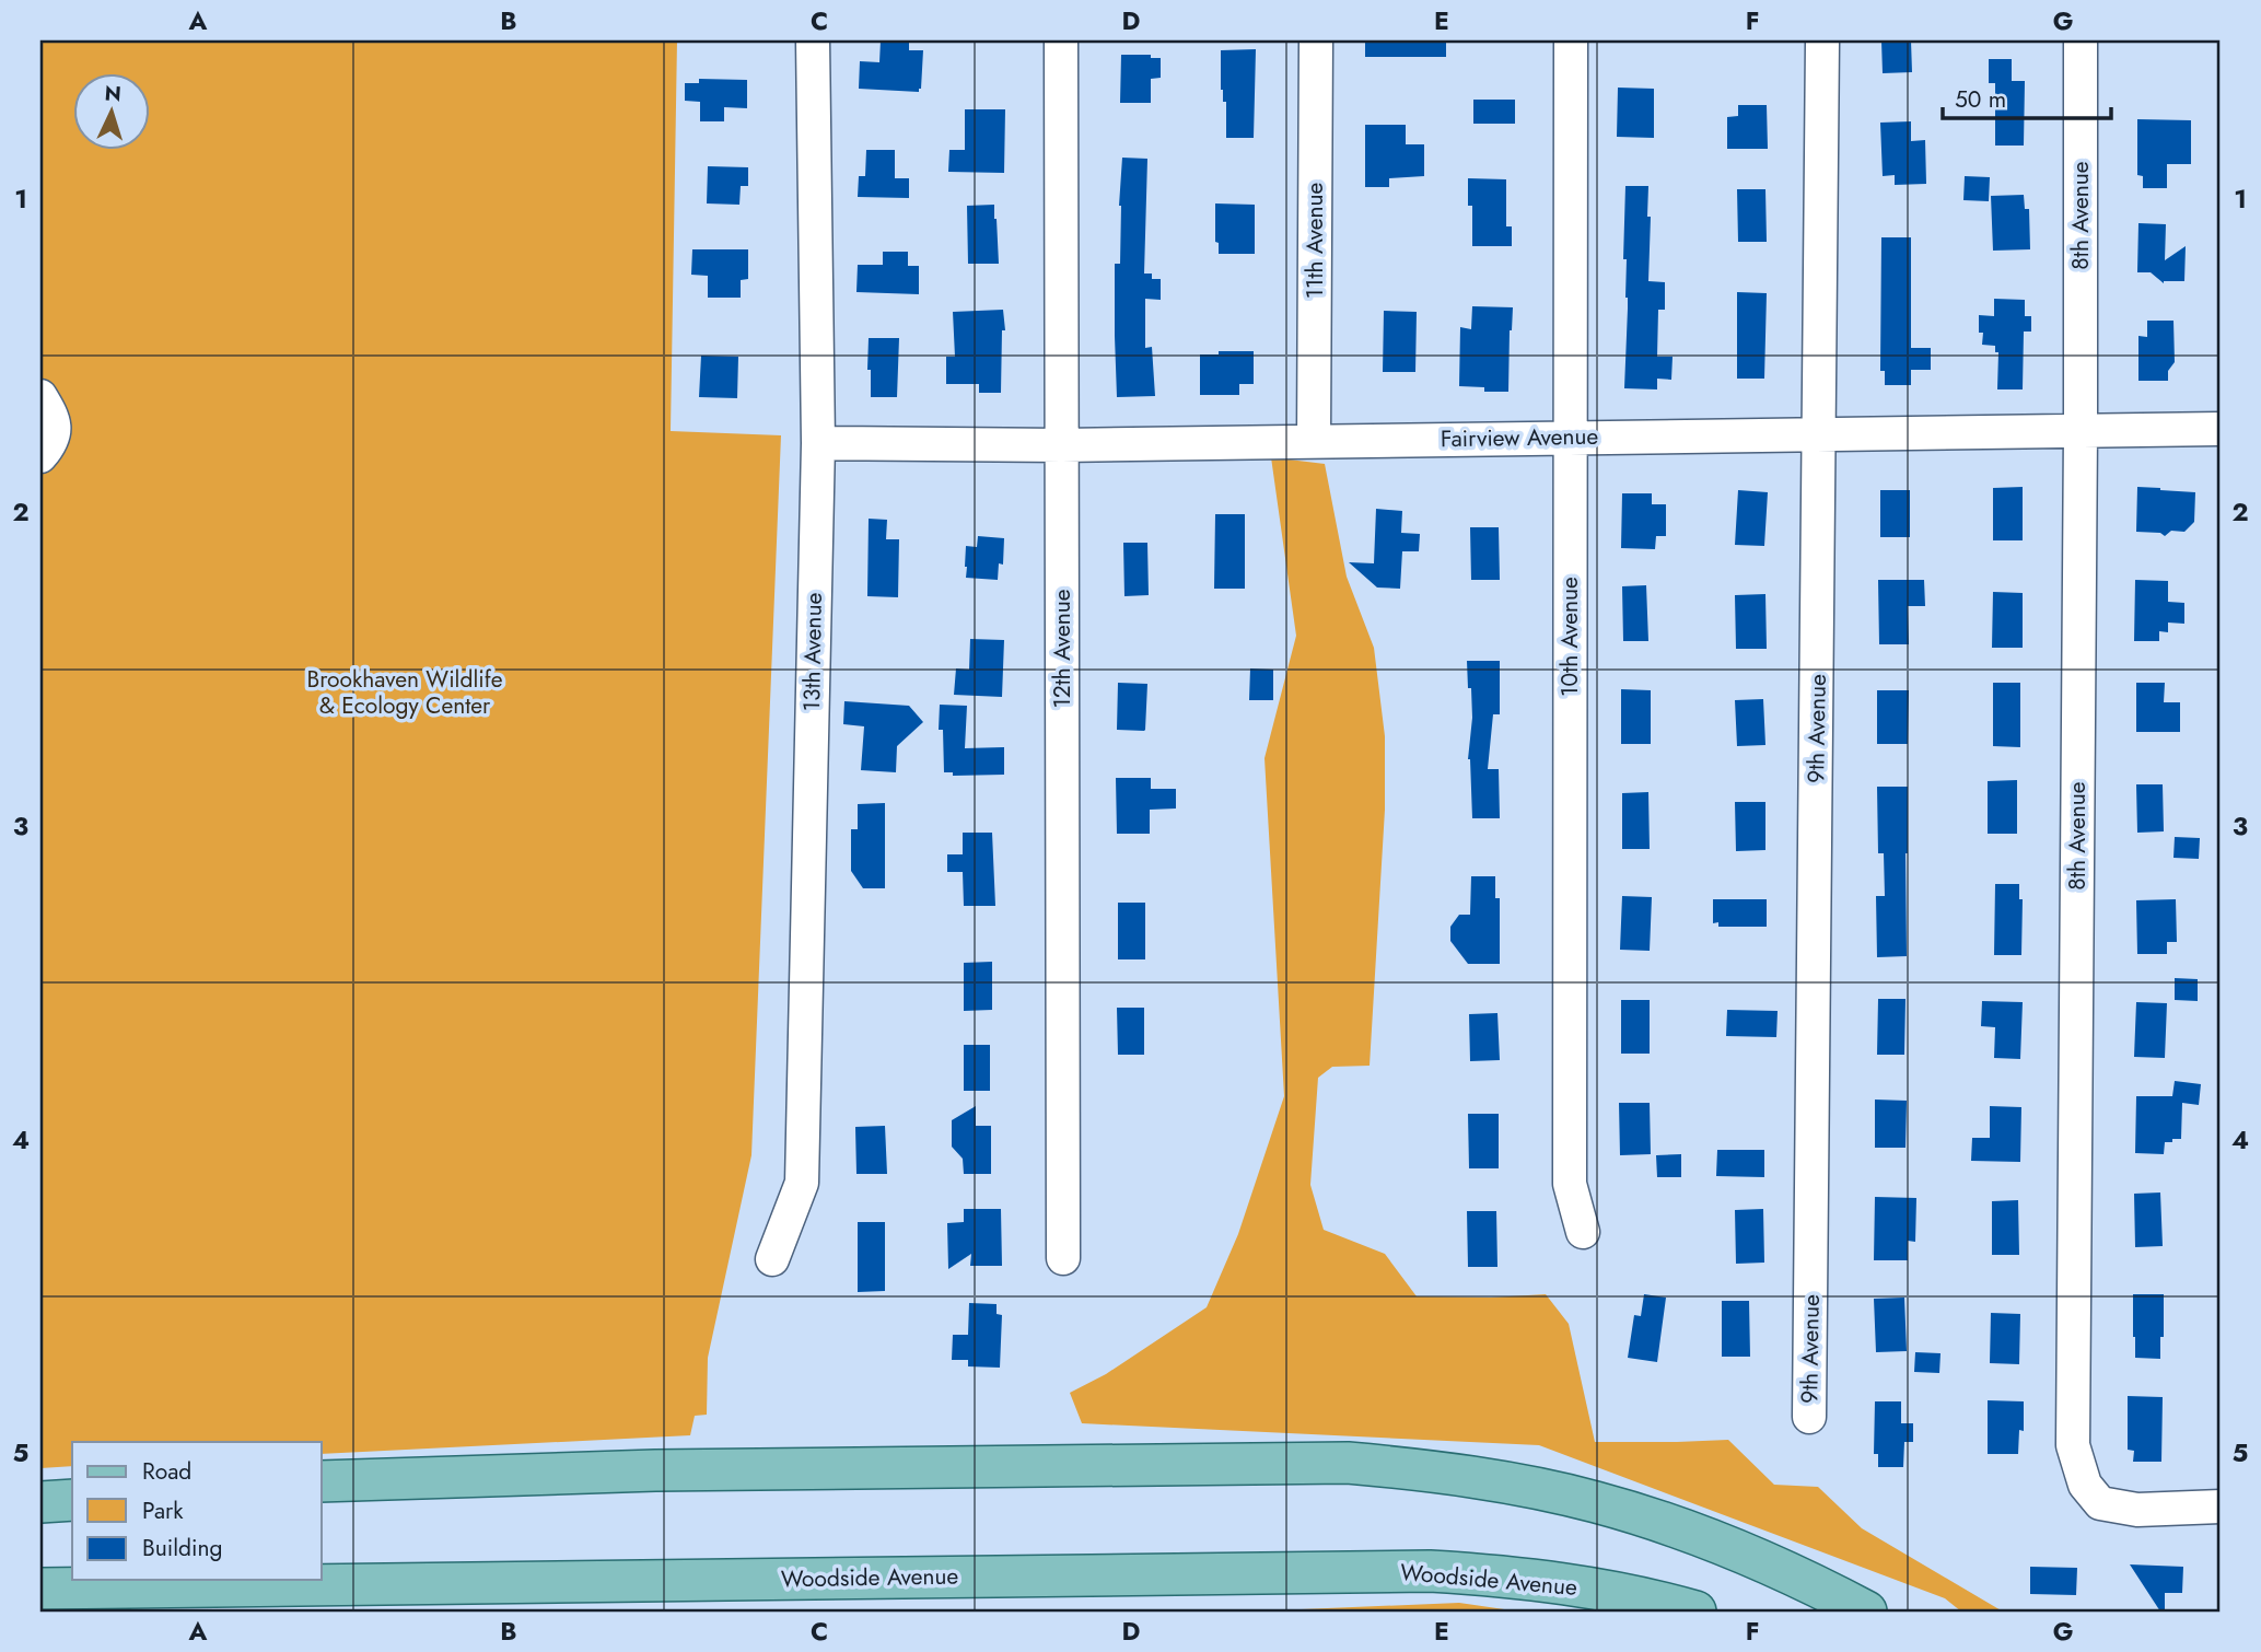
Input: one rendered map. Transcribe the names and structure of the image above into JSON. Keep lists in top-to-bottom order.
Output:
{
  "streets": {
    "main road": ["Woodside Avenue"],
    "street": [
      "8th Avenue",
      "11th Avenue",
      "Fairview Avenue",
      "10th Avenue",
      "12th Avenue",
      "13th Avenue",
      "9th Avenue"
    ]
  },
  "crossings": [
    ["8th Avenue", "Fairview Avenue"],
    ["11th Avenue", "Fairview Avenue"],
    ["Fairview Avenue", "10th Avenue"],
    ["Fairview Avenue", "12th Avenue"],
    ["Fairview Avenue", "13th Avenue"],
    ["Fairview Avenue", "9th Avenue"]
  ],
  "parks": ["Brookhaven Wildlife & Ecology Center"],
  "legend": ["Road", "Park", "Building"],
  "scale_bar": "50 m",
  "north": "top",
  "grid": {
    "columns": [
      "A",
      "B",
      "C",
      "D",
      "E",
      "F",
      "G"
    ],
    "rows": [
      "1",
      "2",
      "3",
      "4",
      "5"
    ]
  }
}
